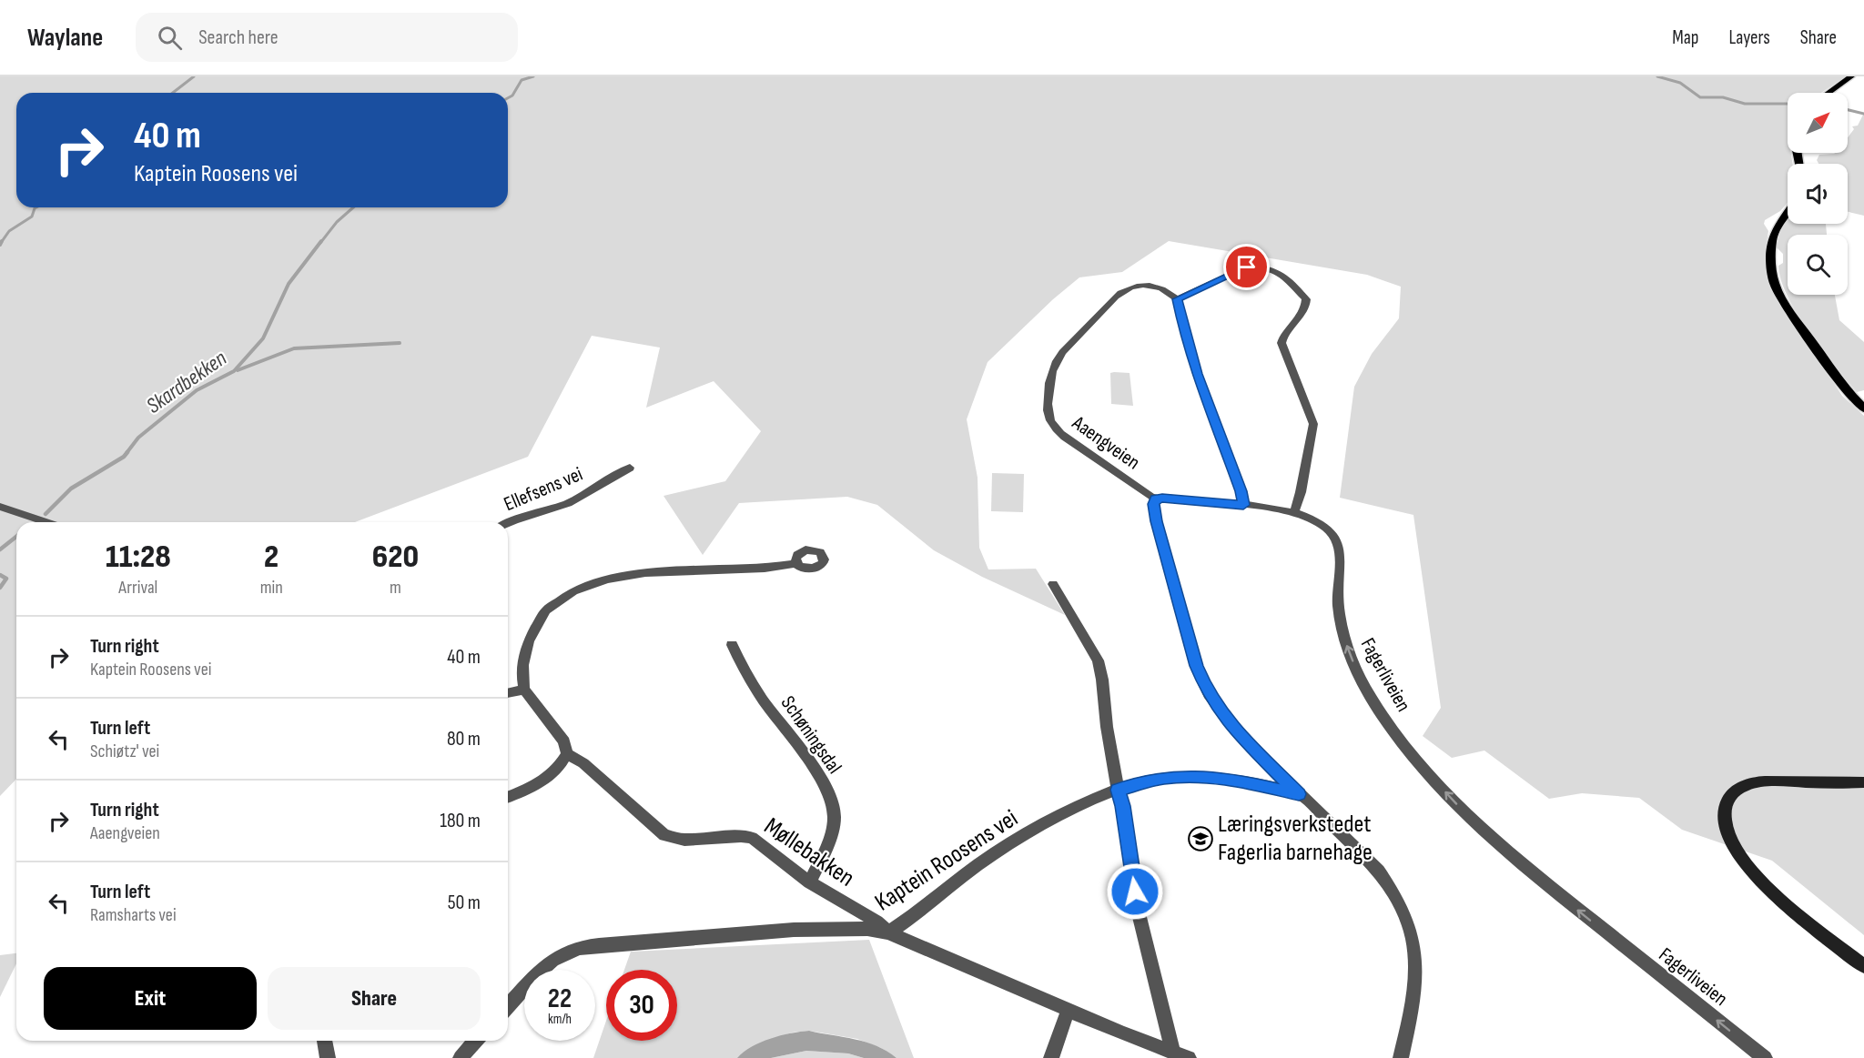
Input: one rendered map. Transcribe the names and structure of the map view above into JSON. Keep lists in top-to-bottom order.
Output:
{
  "streets": {
    "street": [
      "Aaengveien",
      "Ellefsens vei",
      "Fagerliveien",
      "Schøningsdal",
      "Møllebakken",
      "Kaptein Roosens vei"
    ]
  },
  "crossings": [
    ["Schøningsdal", "Møllebakken"],
    ["Møllebakken", "Kaptein Roosens vei"]
  ],
  "one_way": ["Fagerliveien"],
  "water": ["Skardbekken"],
  "places": {
    "school or university": ["Læringsverkstedet Fagerlia barnehage"]
  },
  "north": "top right",
  "page": {
    "header": "Waylane",
    "search": "Search here",
    "nav": ["Map", "Layers", "Share"],
    "turn": ["40 m", "Kaptein Roosens vei"],
    "eta": [
      "11:28",
      "Arrival",
      "2",
      "min",
      "620",
      "m"
    ],
    "list": [
      {
        "name": "Turn right",
        "note": "Kaptein Roosens vei",
        "value": "40 m"
      },
      {
        "name": "Turn left",
        "note": "Schiøtz' vei",
        "value": "80 m"
      },
      {
        "name": "Turn right",
        "note": "Aaengveien",
        "value": "180 m"
      },
      {
        "name": "Turn left",
        "note": "Ramsharts vei",
        "value": "50 m"
      }
    ],
    "buttons": ["Exit", "Share"],
    "speed": "22 km/h",
    "limit": "30"
  }
}
